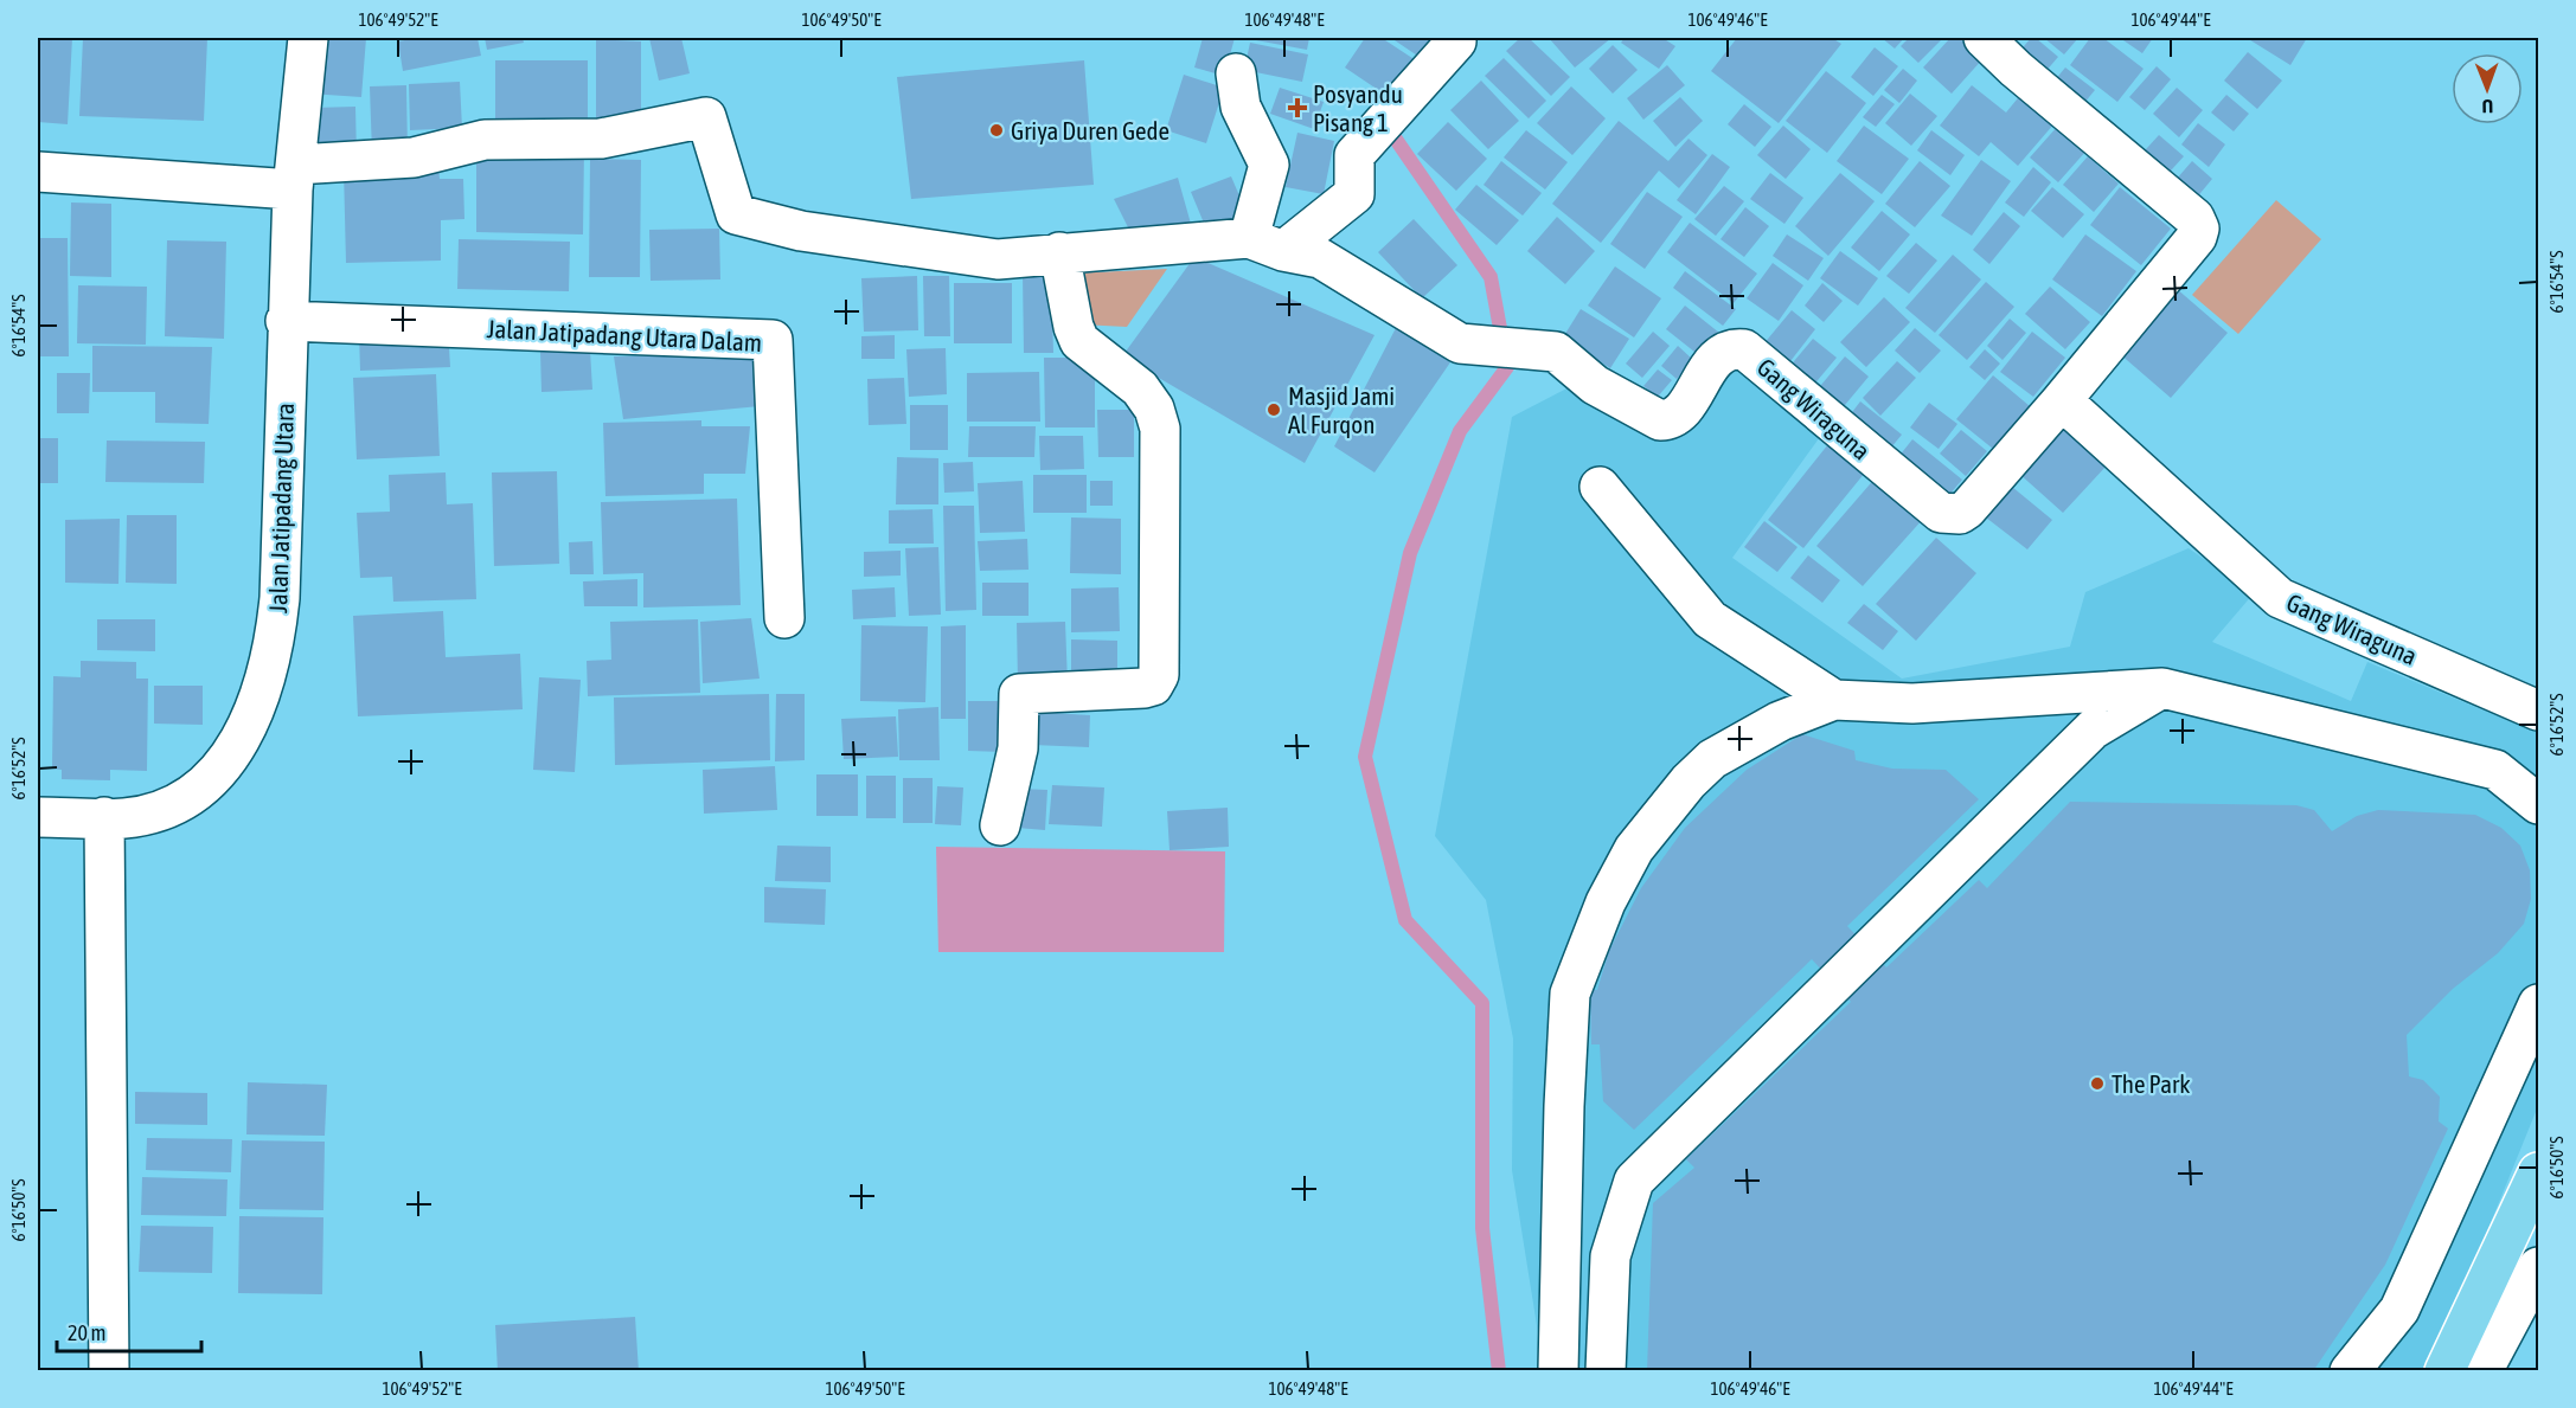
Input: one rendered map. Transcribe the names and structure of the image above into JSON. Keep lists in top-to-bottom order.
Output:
{
  "streets": {
    "street": ["Jalan Jatipadang Utara Dalam", "Gang Wiraguna", "Jalan Jatipadang Utara"]
  },
  "crossings": [
    ["Jalan Jatipadang Utara Dalam", "Jalan Jatipadang Utara"]
  ],
  "places": {
    "health": ["Posyandu Pisang 1"],
    "other": ["Griya Duren Gede", "Masjid Jami Al Furqon", "The Park"]
  },
  "scale_bar": "20 m",
  "north": "bottom",
  "coordinates": [
    "106°49'52\"E",
    "106°49'50\"E",
    "106°49'48\"E",
    "106°49'46\"E",
    "106°49'44\"E",
    "6°16'54\"S",
    "6°16'52\"S",
    "6°16'50\"S"
  ]
}
